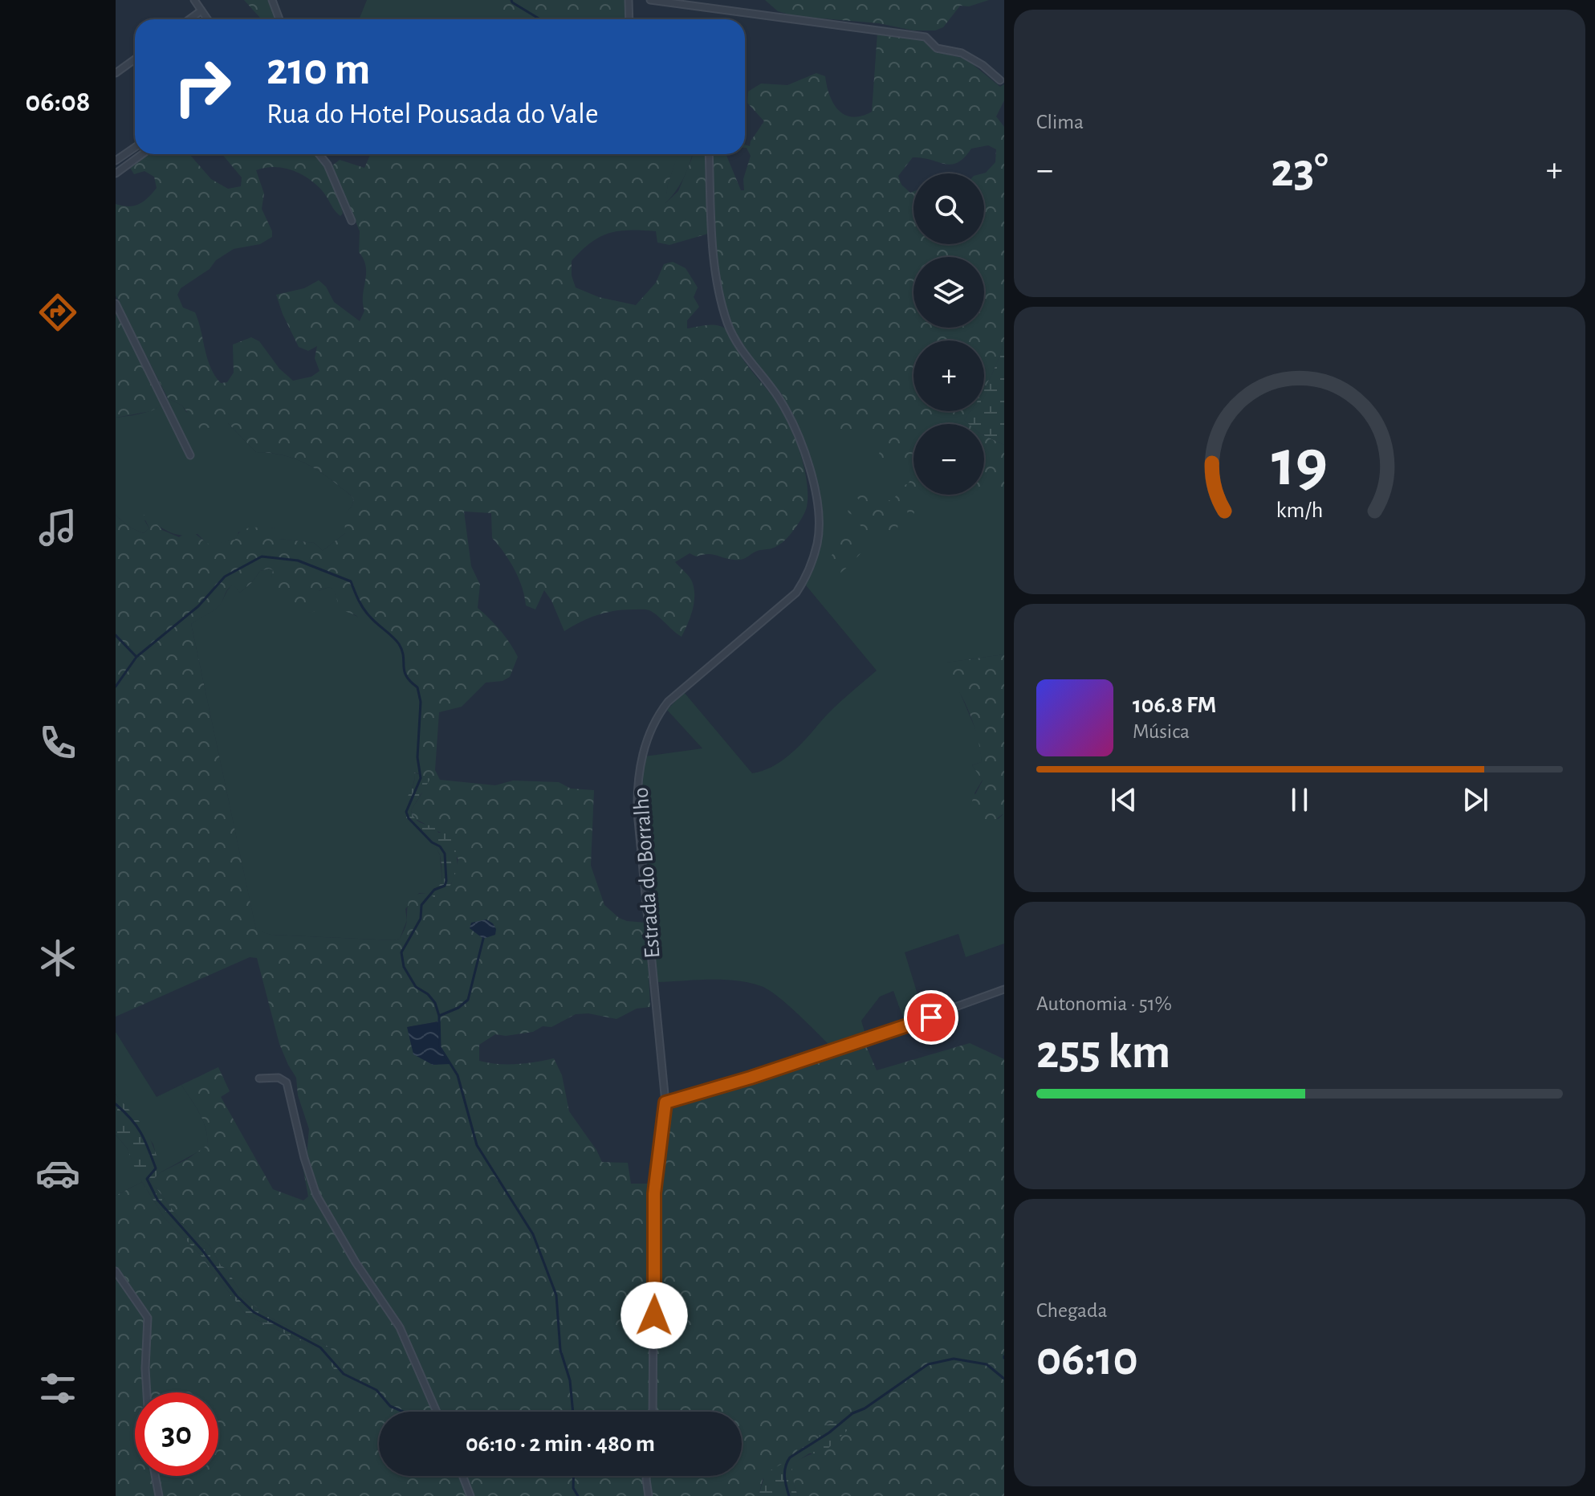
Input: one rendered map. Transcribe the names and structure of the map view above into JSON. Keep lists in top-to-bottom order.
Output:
{
  "streets": {
    "street": ["Estrada do Borralho"]
  },
  "page": {
    "tabs": "06:08",
    "tile": [
      "Clima",
      ["Autonomia · 51%", "255 km"],
      ["Chegada", "06:10"]
    ],
    "turn": ["210 m", "Rua do Hotel Pousada do Vale"],
    "heat": ["−", "23°", "+"],
    "map_buttons": ["+", "−"],
    "song": ["106.8 FM", "Música"],
    "limit": "30",
    "trip": "06:10 · 2 min · 480 m",
    "gauge": ["19", "km/h"]
  }
}
